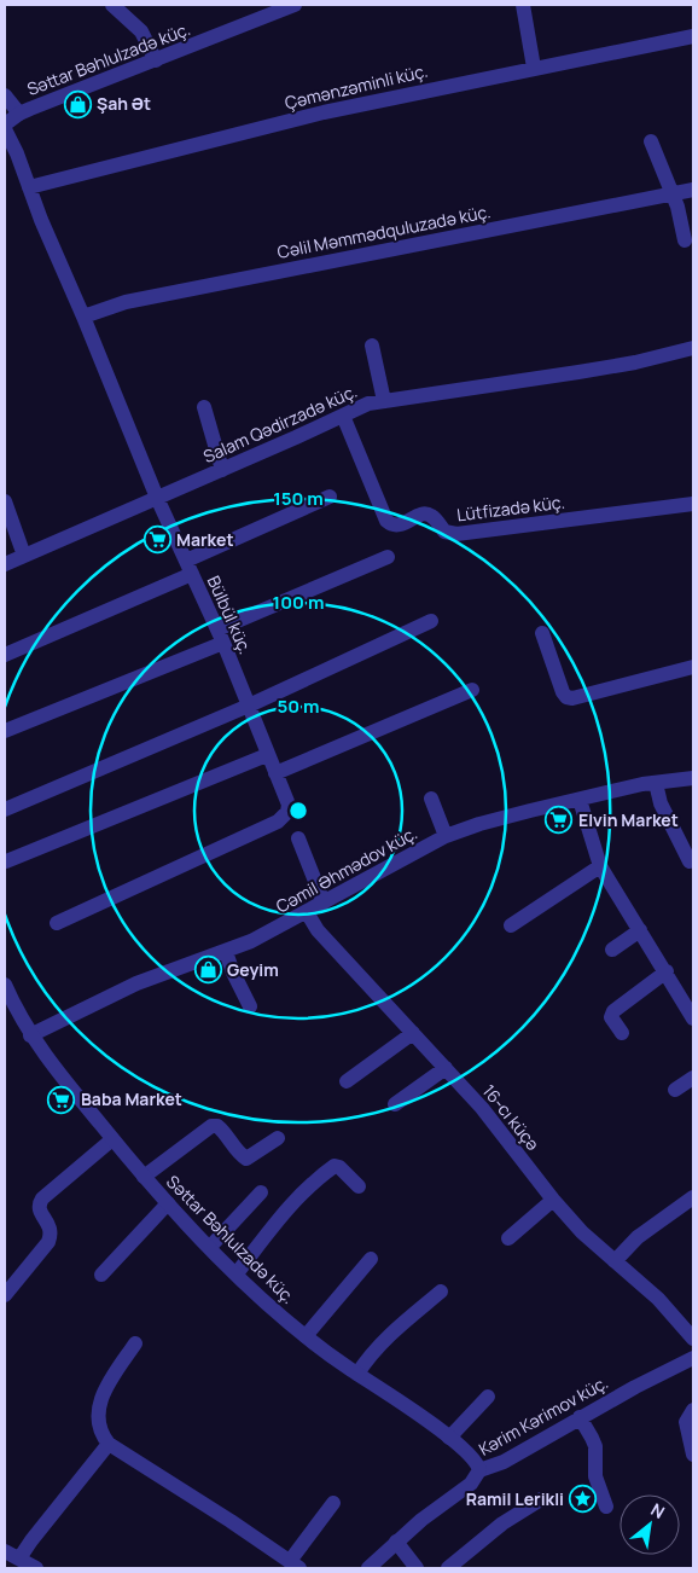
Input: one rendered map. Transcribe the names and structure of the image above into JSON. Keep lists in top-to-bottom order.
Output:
{
  "streets": {
    "street": [
      "Səttar Bəhlulzadə küç.",
      "Çəmənzəminli küç.",
      "Cəlil Məmmədquluzadə küç.",
      "Salam Qədirzadə küç.",
      "Lütfizadə küç.",
      "Bülbül küç.",
      "Cəmil Əhmədov küç.",
      "16-cı küçə",
      "Kərim Kərimov küç."
    ]
  },
  "crossings": [
    ["Səttar Bəhlulzadə küç.", "Cəmil Əhmədov küç."],
    ["Səttar Bəhlulzadə küç.", "Kərim Kərimov küç."],
    ["Çəmənzəminli küç.", "Bülbül küç."],
    ["Cəlil Məmmədquluzadə küç.", "Bülbül küç."],
    ["Salam Qədirzadə küç.", "Lütfizadə küç."],
    ["Salam Qədirzadə küç.", "Bülbül küç."],
    ["Cəmil Əhmədov küç.", "16-cı küçə"]
  ],
  "places": {
    "shop": ["Şah Ət", "Geyim"],
    "supermarket": ["Market", "Elvin Market", "Baba Market"],
    "place": ["Ramil Lerikli"]
  },
  "north": "top right",
  "rings": ["150 m", "100 m", "50 m"]
}
